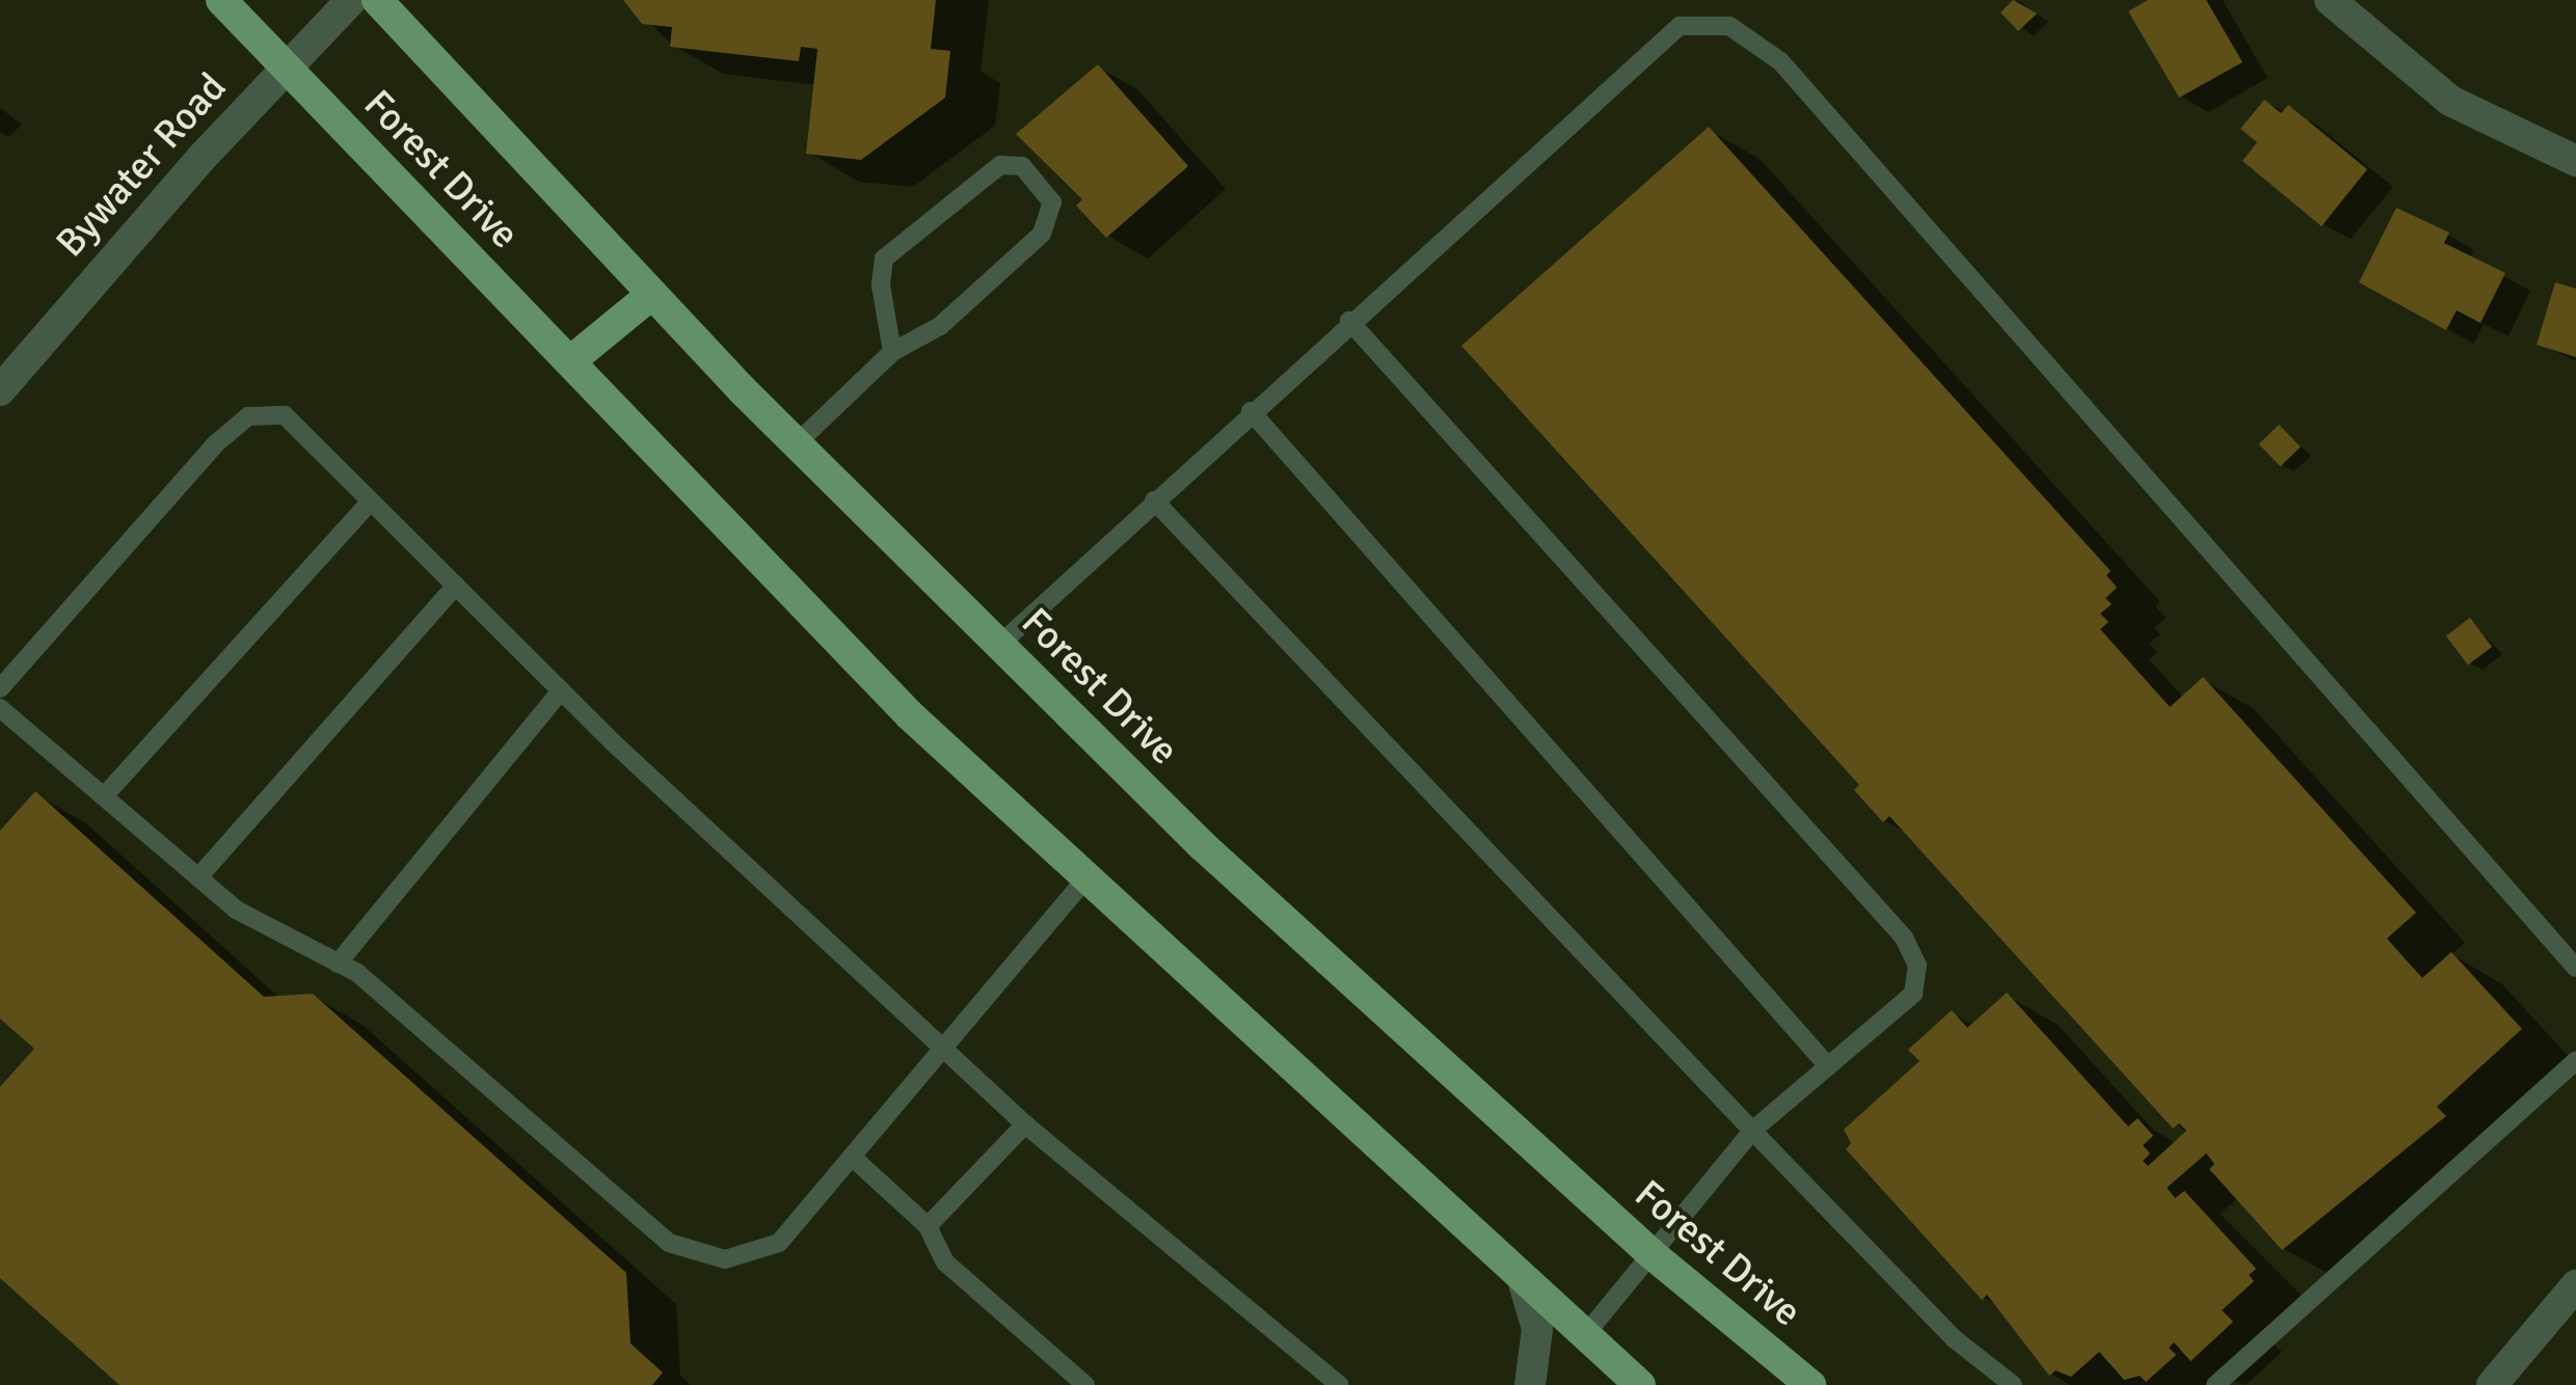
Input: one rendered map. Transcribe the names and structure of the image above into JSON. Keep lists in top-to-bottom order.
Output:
{
  "streets": {
    "main road": ["Forest Drive"],
    "street": ["Bywater Road"]
  },
  "crossings": [
    ["Bywater Road", "Forest Drive"]
  ]
}
